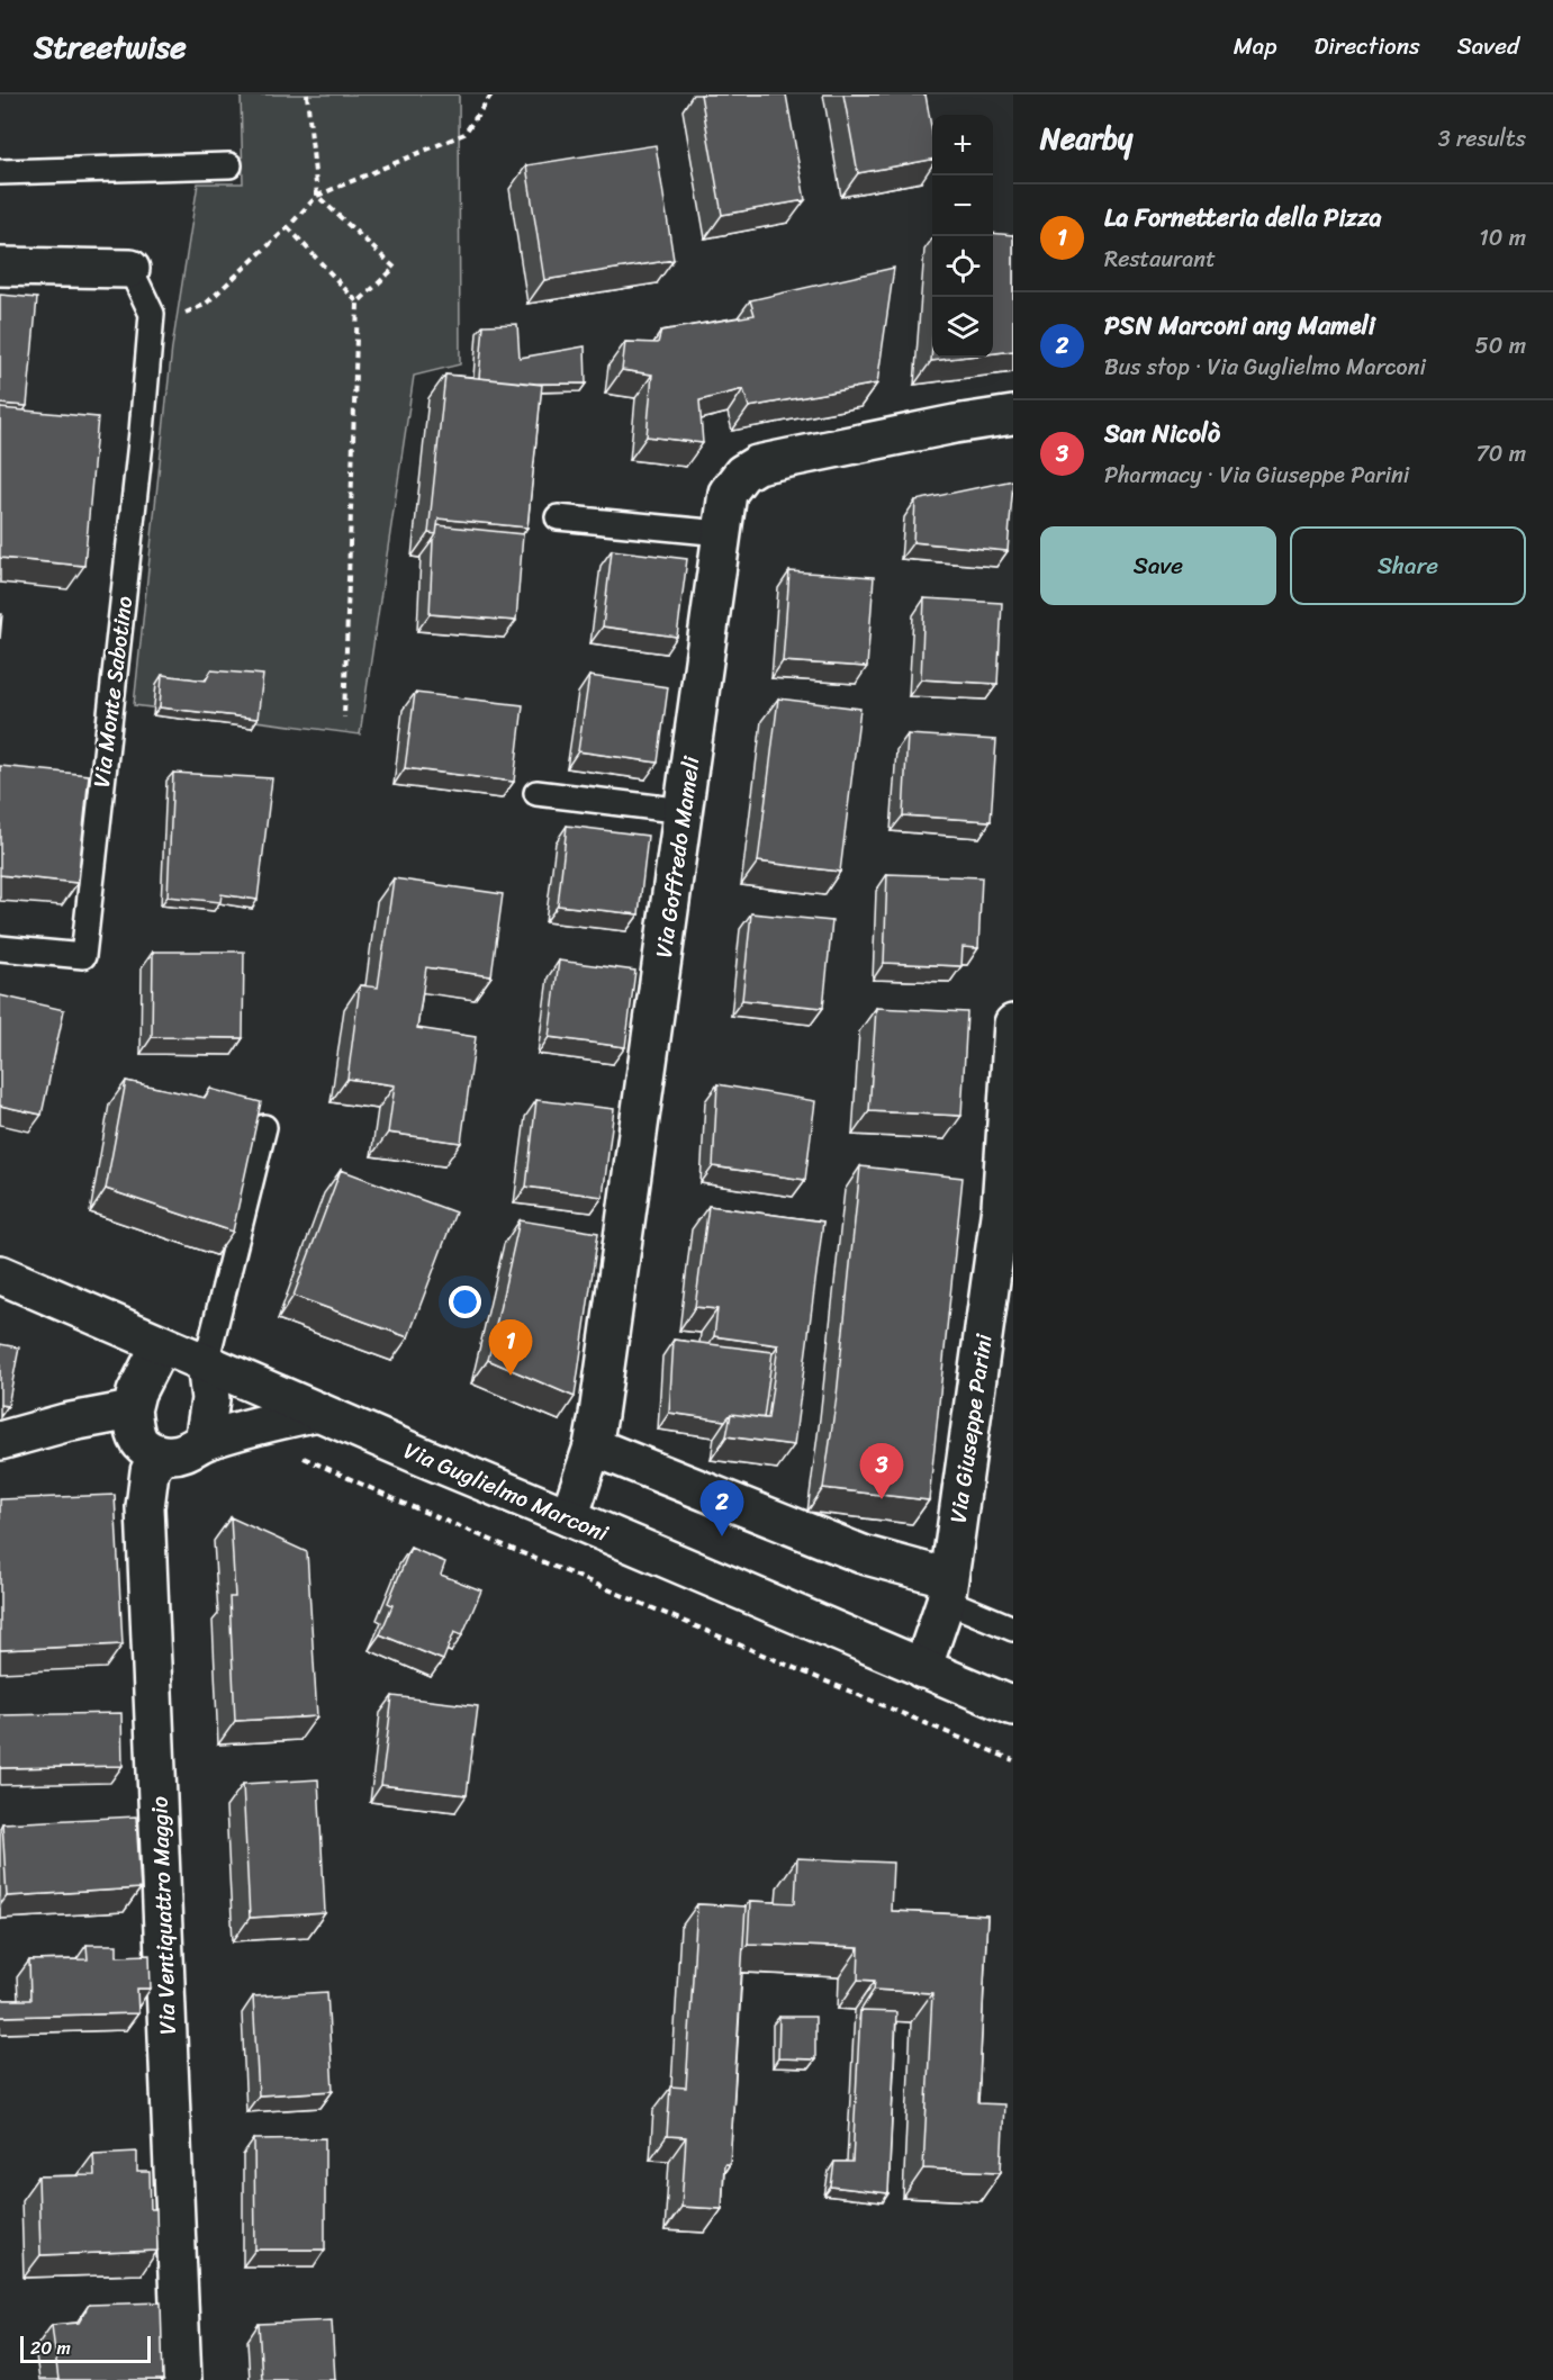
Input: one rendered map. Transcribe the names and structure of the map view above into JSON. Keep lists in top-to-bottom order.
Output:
{
  "streets": {
    "street": [
      "Via Goffredo Mameli",
      "Via Giuseppe Parini",
      "Via Guglielmo Marconi",
      "Via Ventiquattro Maggio"
    ],
    "lane": ["Via Monte Sabotino"]
  },
  "crossings": [
    ["Via Goffredo Mameli", "Via Guglielmo Marconi"],
    ["Via Giuseppe Parini", "Via Guglielmo Marconi"],
    ["Via Guglielmo Marconi", "Via Ventiquattro Maggio"]
  ],
  "scale_bar": "20 m",
  "page": {
    "header": "Streetwise",
    "nav": ["Map", "Directions", "Saved"],
    "heading": ["Nearby", "3 results"],
    "map_buttons": ["+", "−"],
    "list": [
      {
        "mark": "1",
        "name": "La Fornetteria della Pizza",
        "note": "Restaurant",
        "value": "10 m"
      },
      {
        "mark": "2",
        "name": "PSN Marconi ang Mameli",
        "note": "Bus stop · Via Guglielmo Marconi",
        "value": "50 m"
      },
      {
        "mark": "3",
        "name": "San Nicolò",
        "note": "Pharmacy · Via Giuseppe Parini",
        "value": "70 m"
      }
    ],
    "buttons": ["Save", "Share"],
    "pins": ["1", "3", "2"],
    "scale": "20 m"
  }
}
